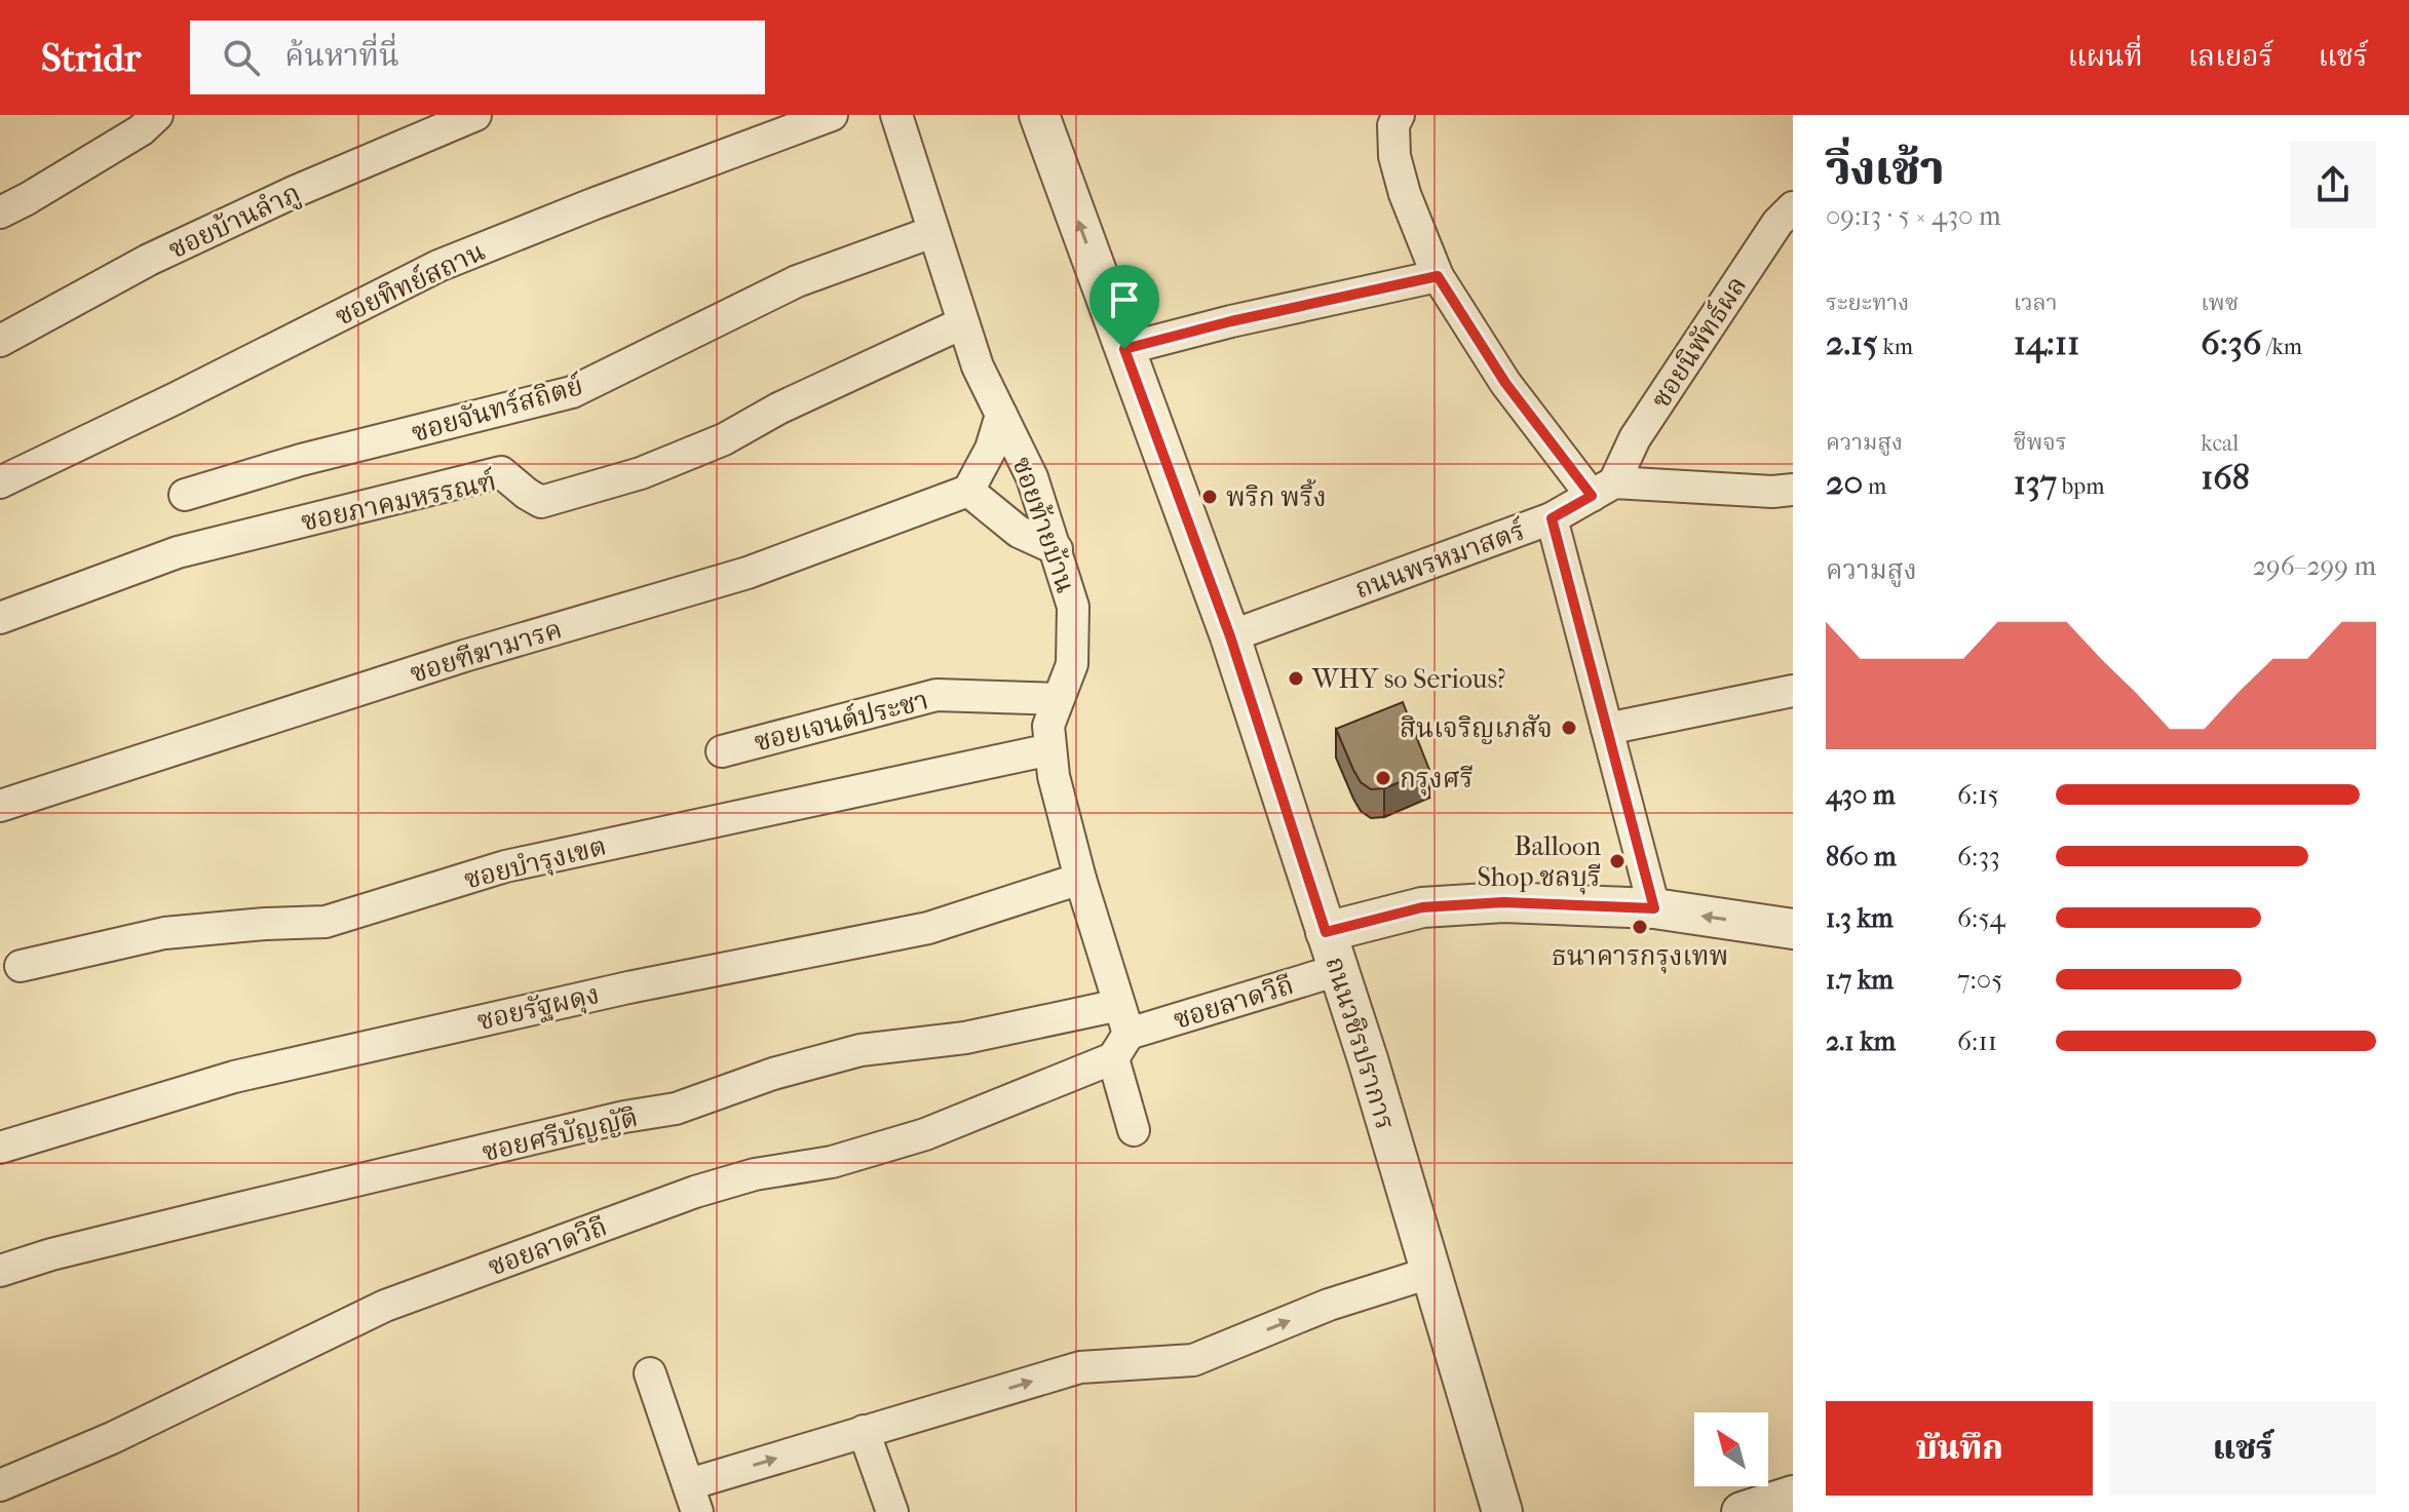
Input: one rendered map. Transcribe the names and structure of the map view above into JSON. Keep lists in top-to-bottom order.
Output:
{
  "streets": {
    "street": [
      "ซอยบ้านลำภู",
      "ซอยทิทย์สถาน",
      "ซอยนิพัทธ์ผล",
      "ซอยจันทร์สถิตย์",
      "ซอยภาคมหรรณฑ์",
      "ซอยท้ายบ้าน",
      "ถนนพรหมาสตร์",
      "ซอยฑีฆามารค",
      "ซอยเจนต์ประชา",
      "ซอยบำรุงเขต",
      "ซอยลาดวิถี",
      "ซอยรัฐผดุง",
      "ถนนวชิรปราการ",
      "ซอยศรีบัญญัติ"
    ]
  },
  "crossings": [
    ["ซอยนิพัทธ์ผล", "ถนนพรหมาสตร์"],
    ["ซอยจันทร์สถิตย์", "ซอยท้ายบ้าน"],
    ["ซอยภาคมหรรณฑ์", "ซอยท้ายบ้าน"],
    ["ซอยท้ายบ้าน", "ซอยเจนต์ประชา"],
    ["ซอยท้ายบ้าน", "ซอยบำรุงเขต"],
    ["ซอยท้ายบ้าน", "ซอยลาดวิถี"],
    ["ซอยท้ายบ้าน", "ซอยรัฐผดุง"],
    ["ซอยท้ายบ้าน", "ซอยศรีบัญญัติ"],
    ["ถนนพรหมาสตร์", "ถนนวชิรปราการ"],
    ["ซอยลาดวิถี", "ถนนวชิรปราการ"],
    ["ซอยลาดวิถี", "ซอยศรีบัญญัติ"]
  ],
  "places": [
    "พริก พริ้ง",
    "WHY so Serious?",
    "สินเจริญเภสัจ",
    "กรุงศรี",
    "Balloon Shop ชลบุรี",
    "ธนาคารกรุงเทพ"
  ],
  "north": "top left",
  "page": {
    "header": "Stridr",
    "search": "ค้นหาที่นี่",
    "nav": ["แผนที่", "เลเยอร์", "แชร์"],
    "heading": ["วิ่งเช้า", "09:13 · 5 × 430 m"],
    "stats": [
      ["ระยะทาง", "2.15 km"],
      ["เวลา", "14:11"],
      ["เพซ", "6:36 /km"],
      ["ความสูง", "20 m"],
      ["ชีพจร", "137 bpm"],
      ["kcal", "168"]
    ],
    "chart": ["ความสูง", "296–299 m"],
    "list": [
      {
        "name": "430 m",
        "note": "6:15"
      },
      {
        "name": "860 m",
        "note": "6:33"
      },
      {
        "name": "1.3 km",
        "note": "6:54"
      },
      {
        "name": "1.7 km",
        "note": "7:05"
      },
      {
        "name": "2.1 km",
        "note": "6:11"
      }
    ],
    "buttons": ["บันทึก", "แชร์"]
  }
}
